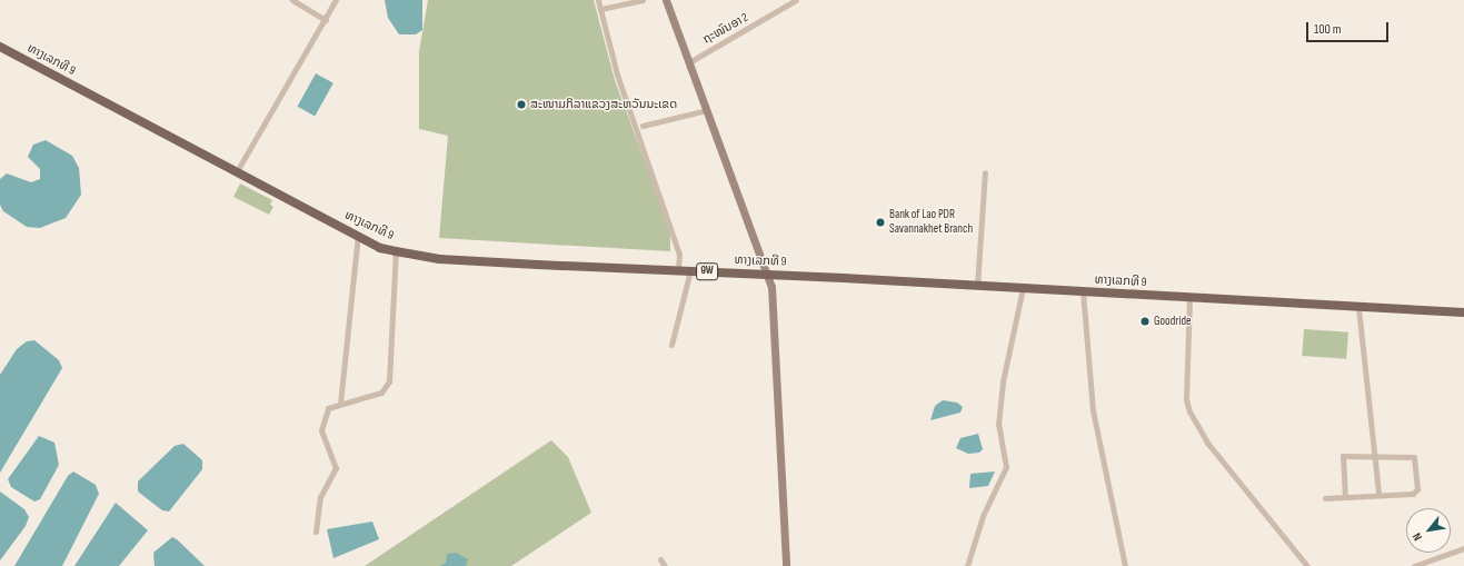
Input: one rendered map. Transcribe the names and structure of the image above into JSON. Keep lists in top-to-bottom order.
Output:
{
  "streets": {
    "main road": ["ທາງເລກທີ 9", "9W"],
    "street": ["ຖະໜົນອາ 2"]
  },
  "places": ["ສະໜາມກິລາແຂວງສະຫວັນນະເຂດ", "Bank of Lao PDR Savannakhet Branch", "Goodride"],
  "scale_bar": "100 m",
  "north": "bottom left"
}
